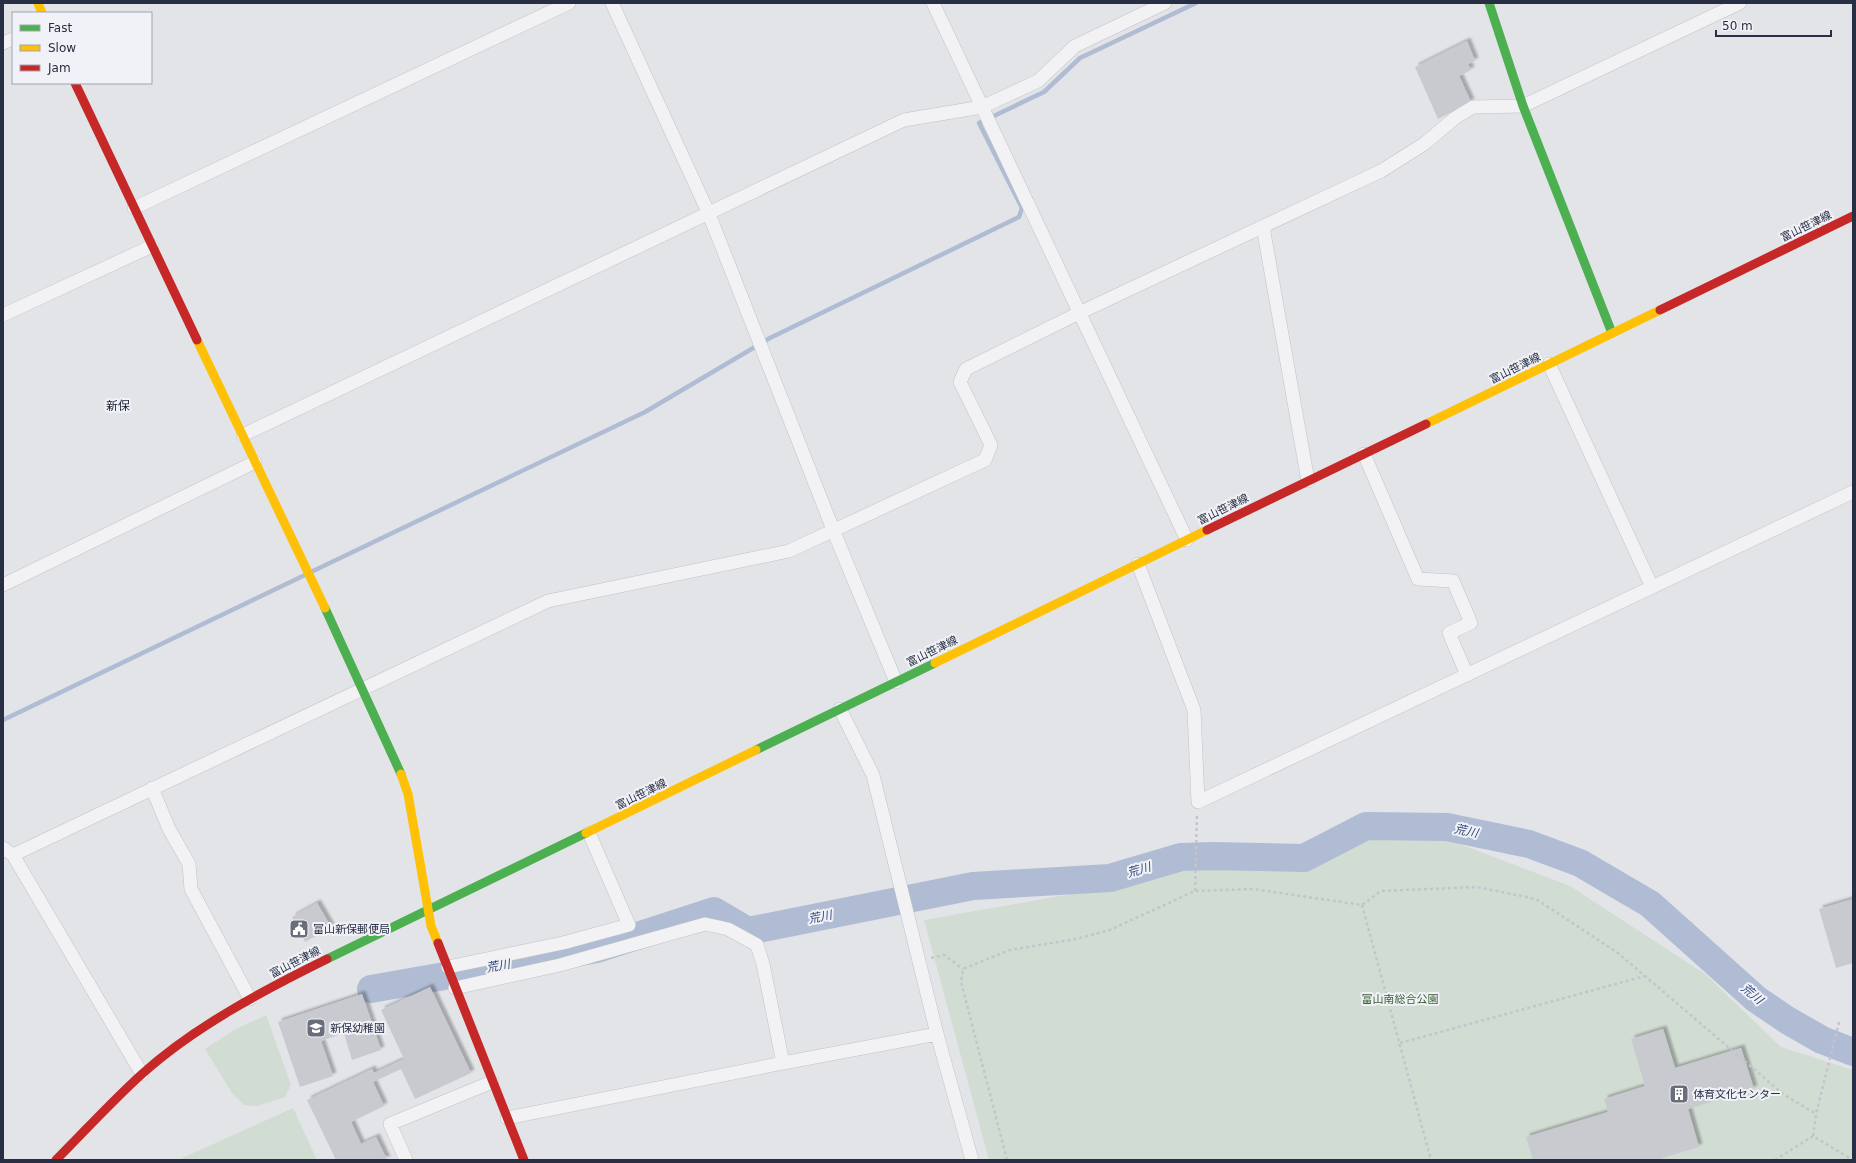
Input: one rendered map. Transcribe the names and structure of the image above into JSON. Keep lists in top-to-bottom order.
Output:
{
  "streets": {
    "main road": ["富山笹津線"]
  },
  "districts": ["新保"],
  "water": ["荒川"],
  "parks": ["富山南総合公園"],
  "places": {
    "public building": ["富山新保郵便局"],
    "school or university": ["新保幼稚園"],
    "building": ["体育文化センター"]
  },
  "legend": ["Fast", "Slow", "Jam"],
  "scale_bar": "50 m"
}
